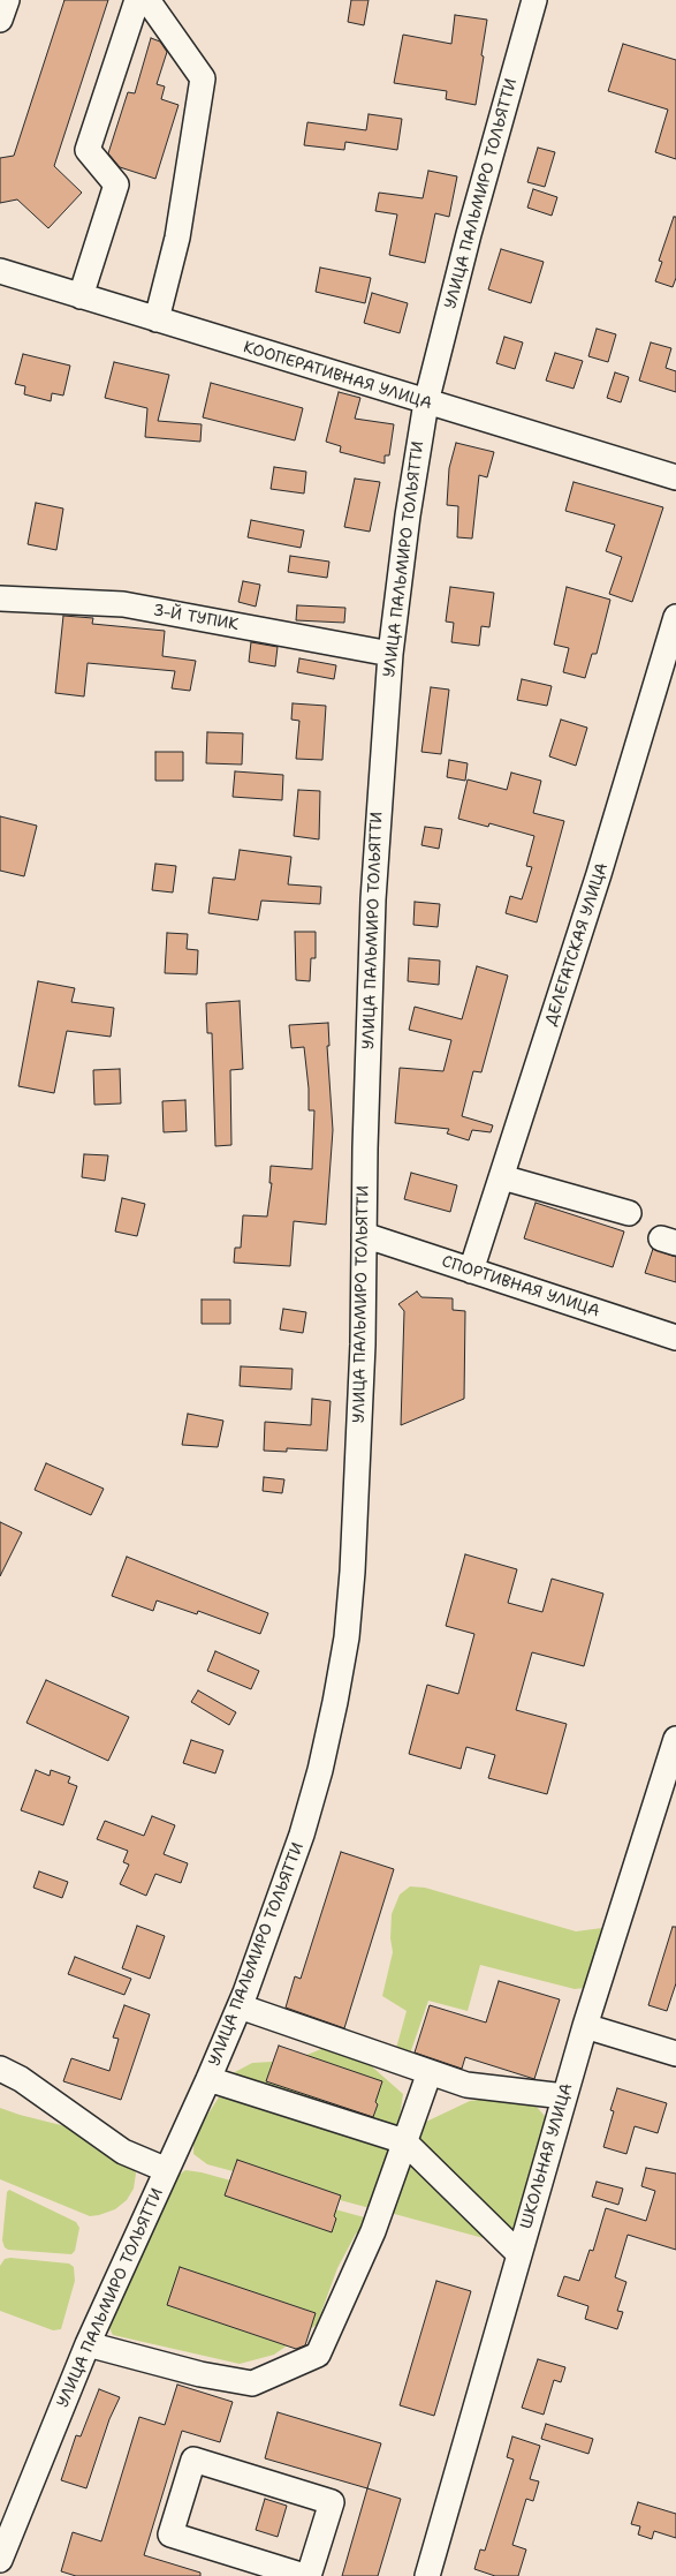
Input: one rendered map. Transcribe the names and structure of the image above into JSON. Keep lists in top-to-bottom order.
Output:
{
  "streets": {
    "street": [
      "УЛИЦА ПАЛЬМИРО ТОЛЬЯТТИ",
      "КООПЕРАТИВНАЯ УЛИЦА",
      "3-Й ТУПИК",
      "ДЕЛЕГАТСКАЯ УЛИЦА",
      "СПОРТИВНАЯ УЛИЦА",
      "ШКОЛЬНАЯ УЛИЦА"
    ]
  },
  "crossings": [
    ["УЛИЦА ПАЛЬМИРО ТОЛЬЯТТИ", "КООПЕРАТИВНАЯ УЛИЦА"],
    ["УЛИЦА ПАЛЬМИРО ТОЛЬЯТТИ", "3-Й ТУПИК"],
    ["УЛИЦА ПАЛЬМИРО ТОЛЬЯТТИ", "СПОРТИВНАЯ УЛИЦА"],
    ["ДЕЛЕГАТСКАЯ УЛИЦА", "СПОРТИВНАЯ УЛИЦА"]
  ]
}
